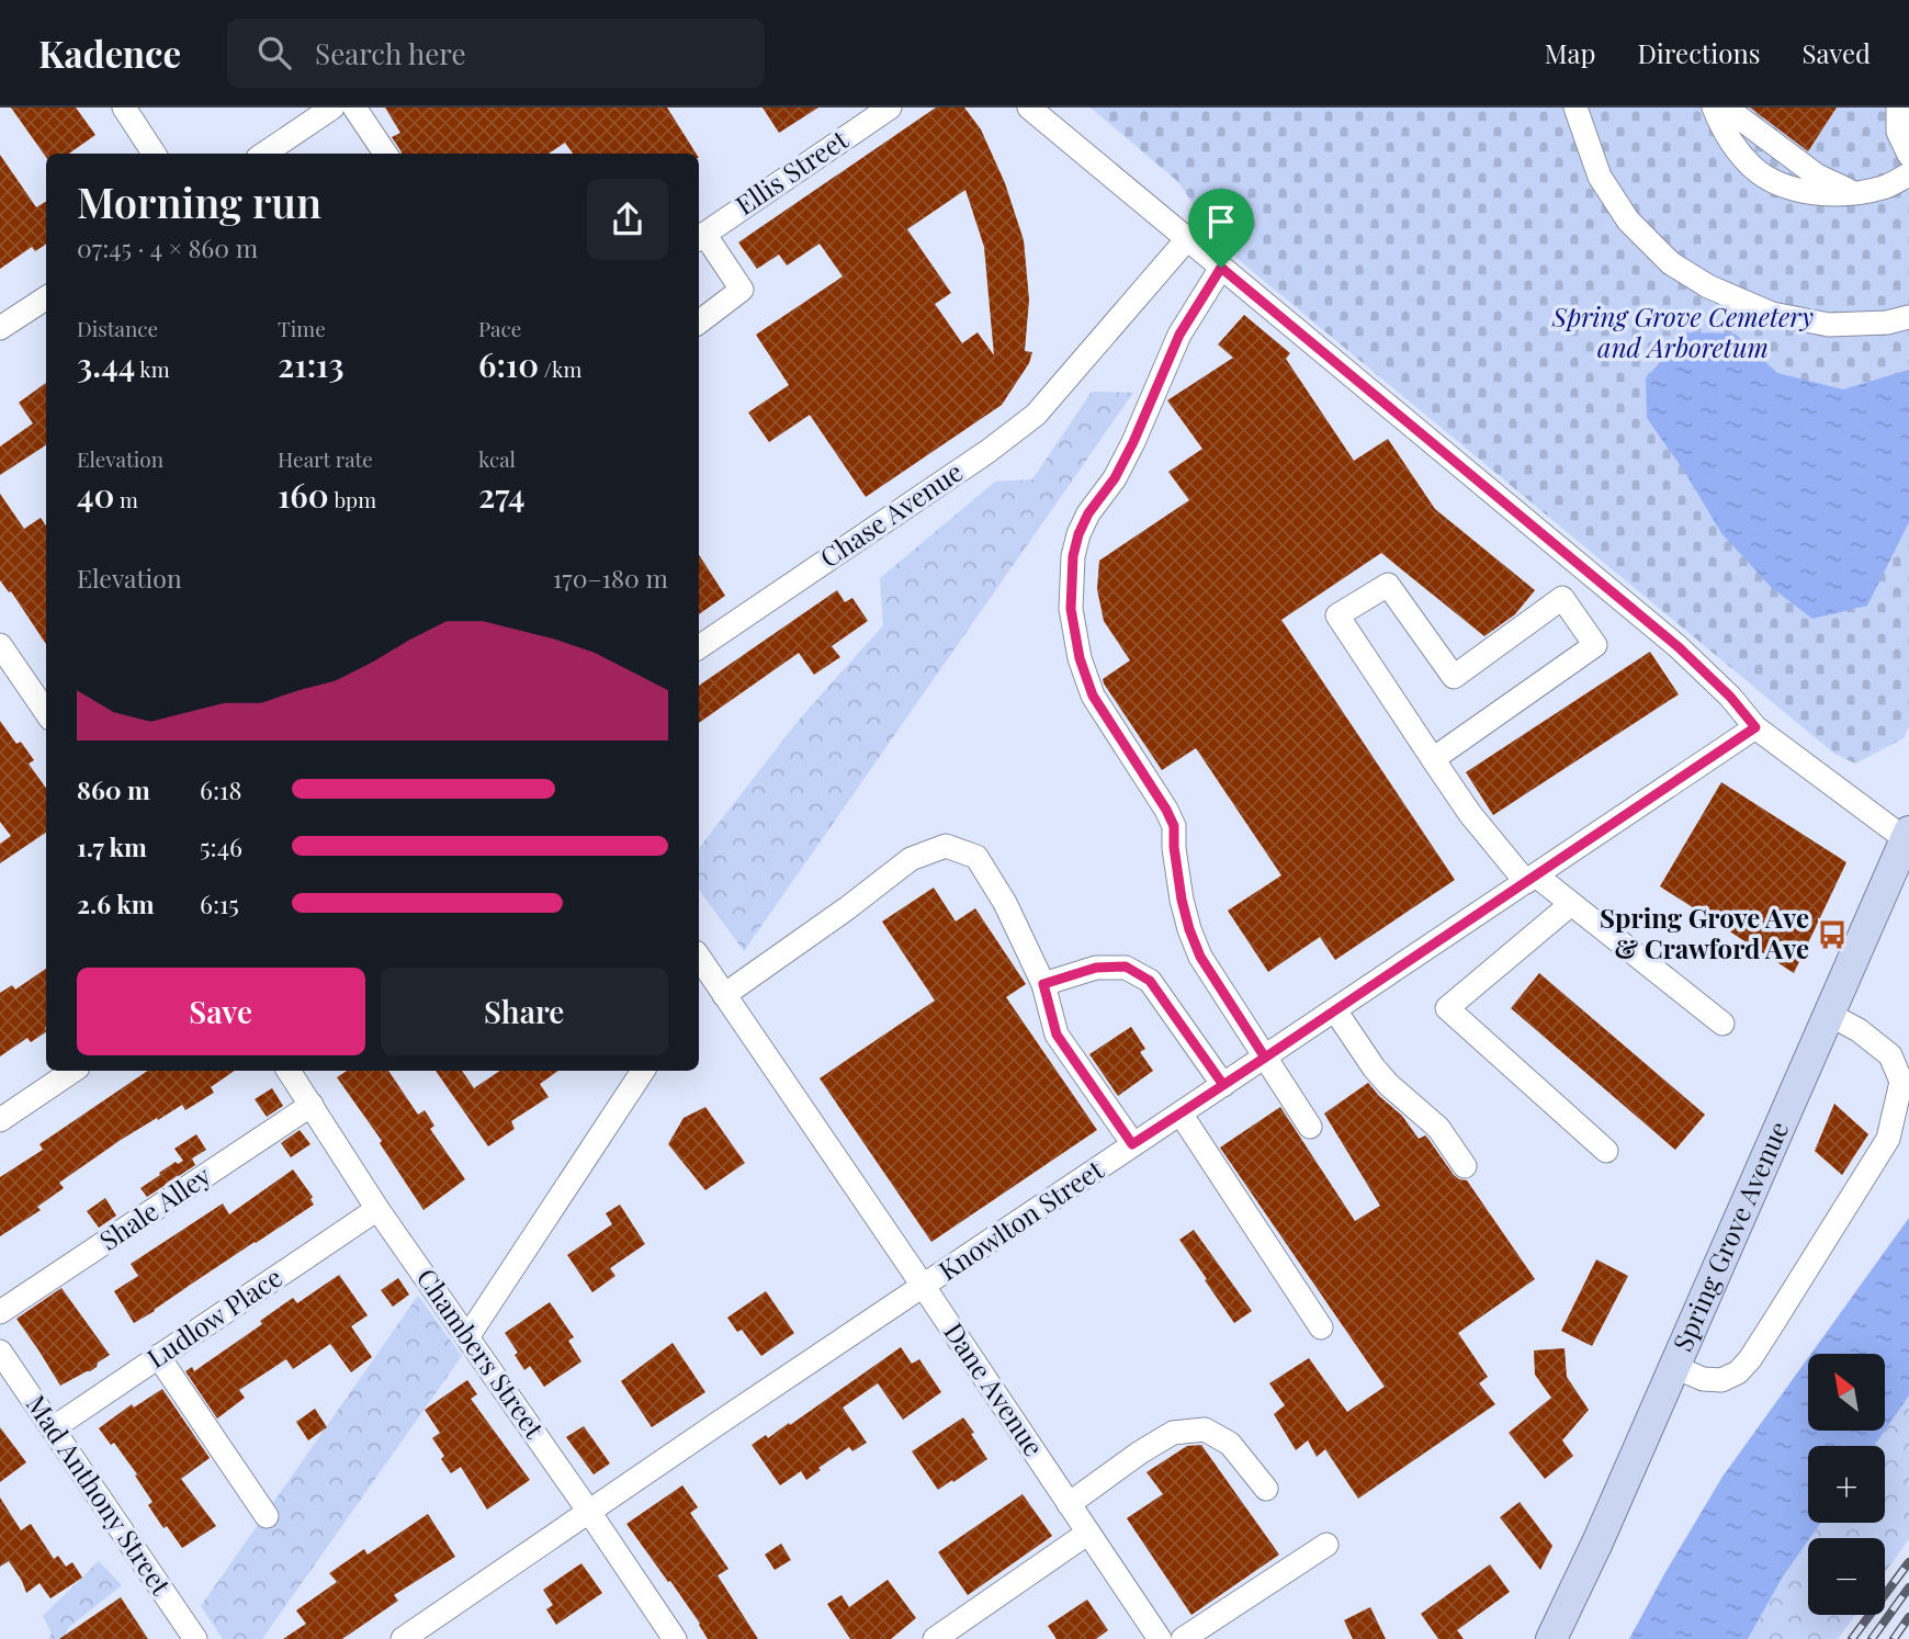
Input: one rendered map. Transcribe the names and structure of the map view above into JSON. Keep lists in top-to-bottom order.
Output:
{
  "streets": {
    "main road": ["Spring Grove Avenue"],
    "street": [
      "Ellis Street",
      "Chase Avenue",
      "Shale Alley",
      "Knowlton Street",
      "Ludlow Place",
      "Chambers Street",
      "Dane Avenue",
      "Mad Anthony Street"
    ]
  },
  "crossings": [
    ["Shale Alley", "Chambers Street"],
    ["Knowlton Street", "Chambers Street"],
    ["Knowlton Street", "Dane Avenue"],
    ["Ludlow Place", "Chambers Street"],
    ["Ludlow Place", "Mad Anthony Street"]
  ],
  "parks": ["Spring Grove Cemetery and Arboretum"],
  "places": {
    "bus stop": ["Spring Grove Ave & Crawford Ave"]
  },
  "north": "top left",
  "page": {
    "header": "Kadence",
    "search": "Search here",
    "nav": ["Map", "Directions", "Saved"],
    "heading": ["Morning run", "07:45 · 4 × 860 m"],
    "stats": [
      ["Distance", "3.44 km"],
      ["Time", "21:13"],
      ["Pace", "6:10 /km"],
      ["Elevation", "40 m"],
      ["Heart rate", "160 bpm"],
      ["kcal", "274"]
    ],
    "chart": ["Elevation", "170–180 m"],
    "list": [
      {
        "name": "860 m",
        "note": "6:18"
      },
      {
        "name": "1.7 km",
        "note": "5:46"
      },
      {
        "name": "2.6 km",
        "note": "6:15"
      }
    ],
    "buttons": ["Save", "Share"],
    "map_buttons": ["+", "−"]
  }
}
